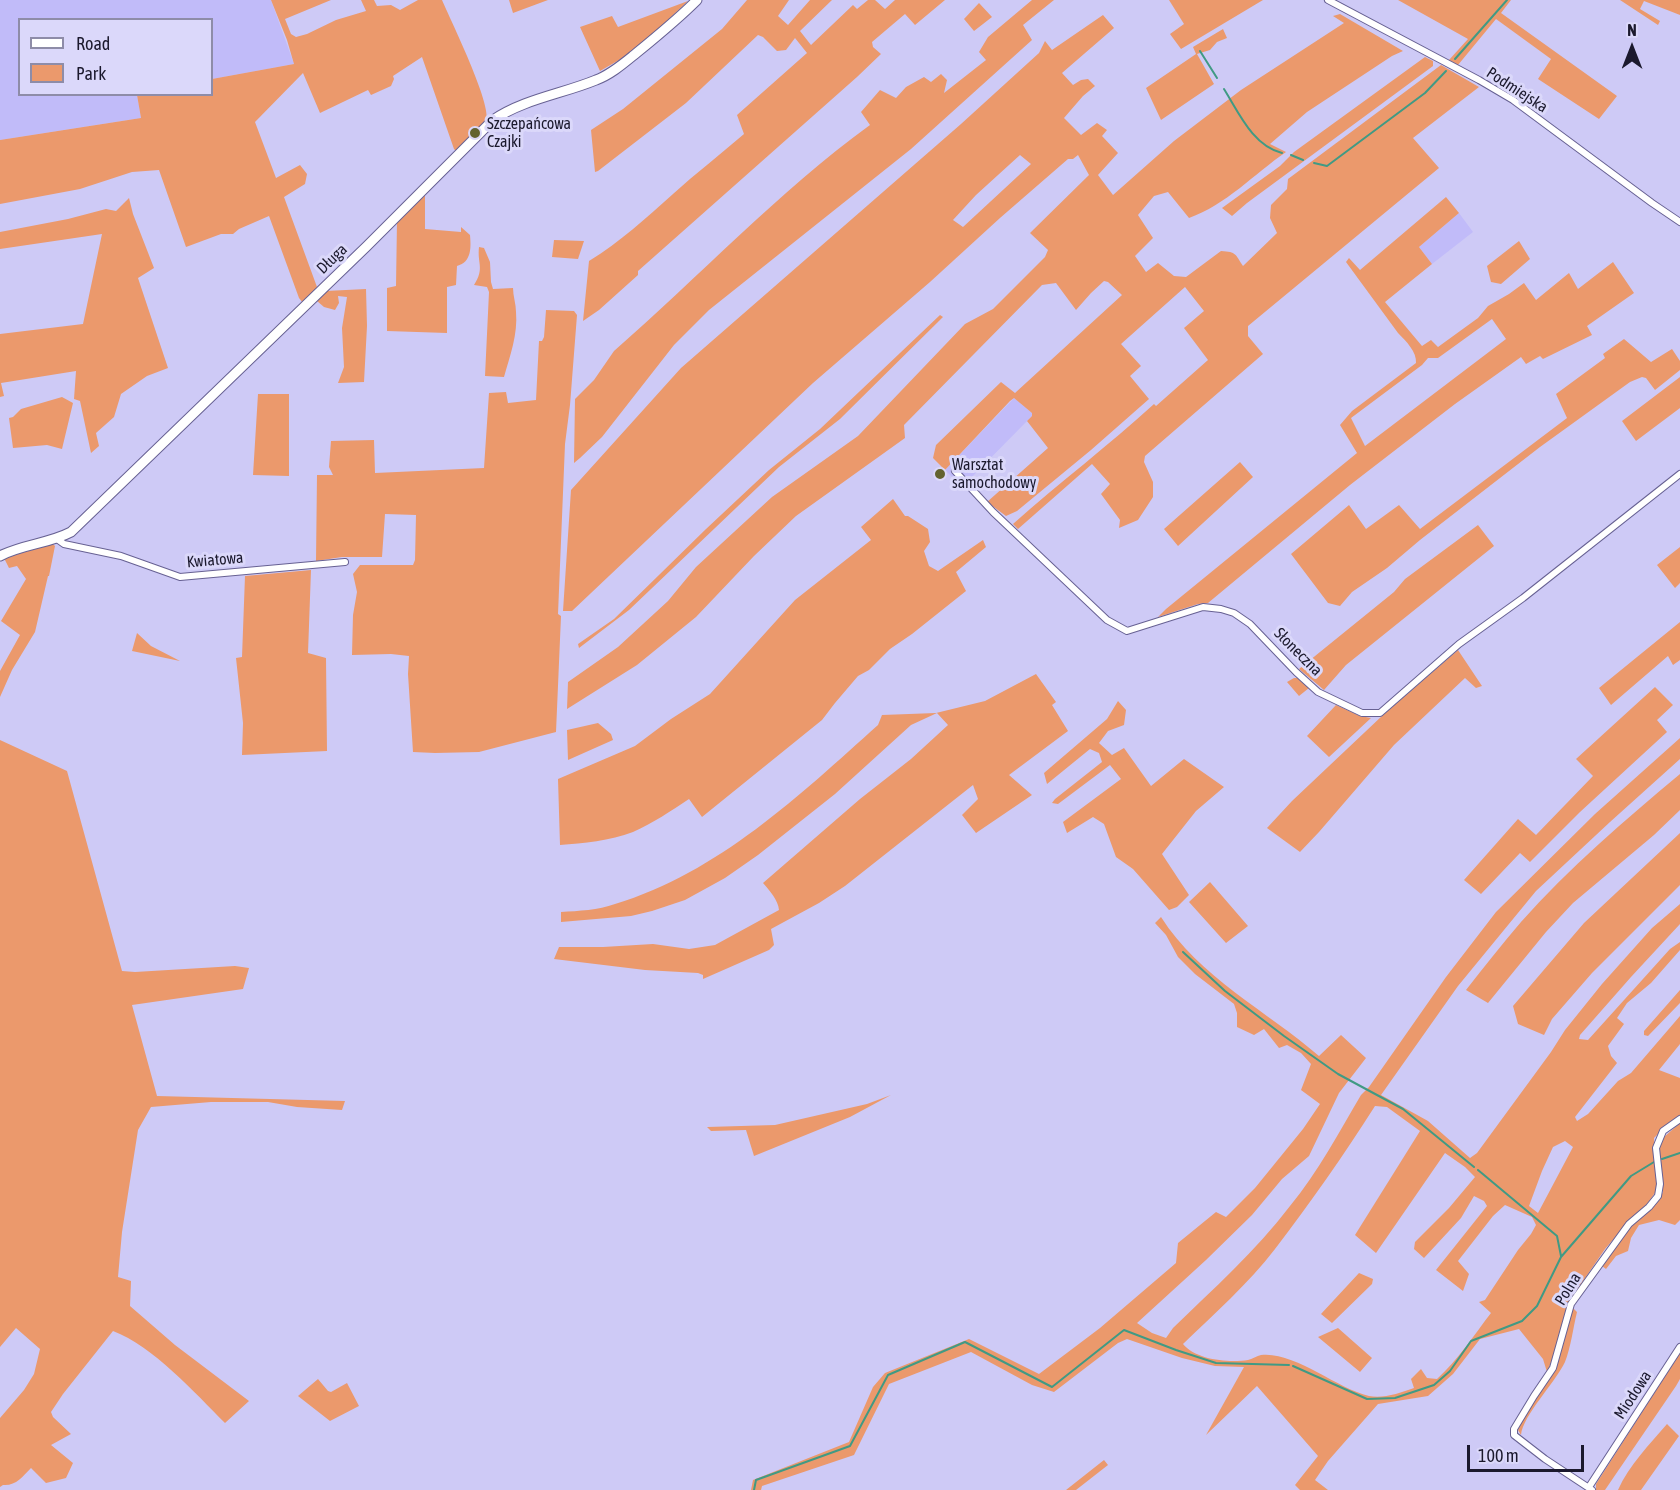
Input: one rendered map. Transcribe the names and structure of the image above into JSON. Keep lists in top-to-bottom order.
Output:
{
  "streets": {
    "street": [
      "Podmiejska",
      "Długa",
      "Kwiatowa",
      "Słoneczna",
      "Polna",
      "Miodowa"
    ]
  },
  "crossings": [
    ["Długa", "Kwiatowa"],
    ["Polna", "Miodowa"]
  ],
  "places": ["Szczepańcowa Czajki", "Warsztat samochodowy"],
  "legend": ["Road", "Park"],
  "scale_bar": "100 m",
  "north": "top"
}
